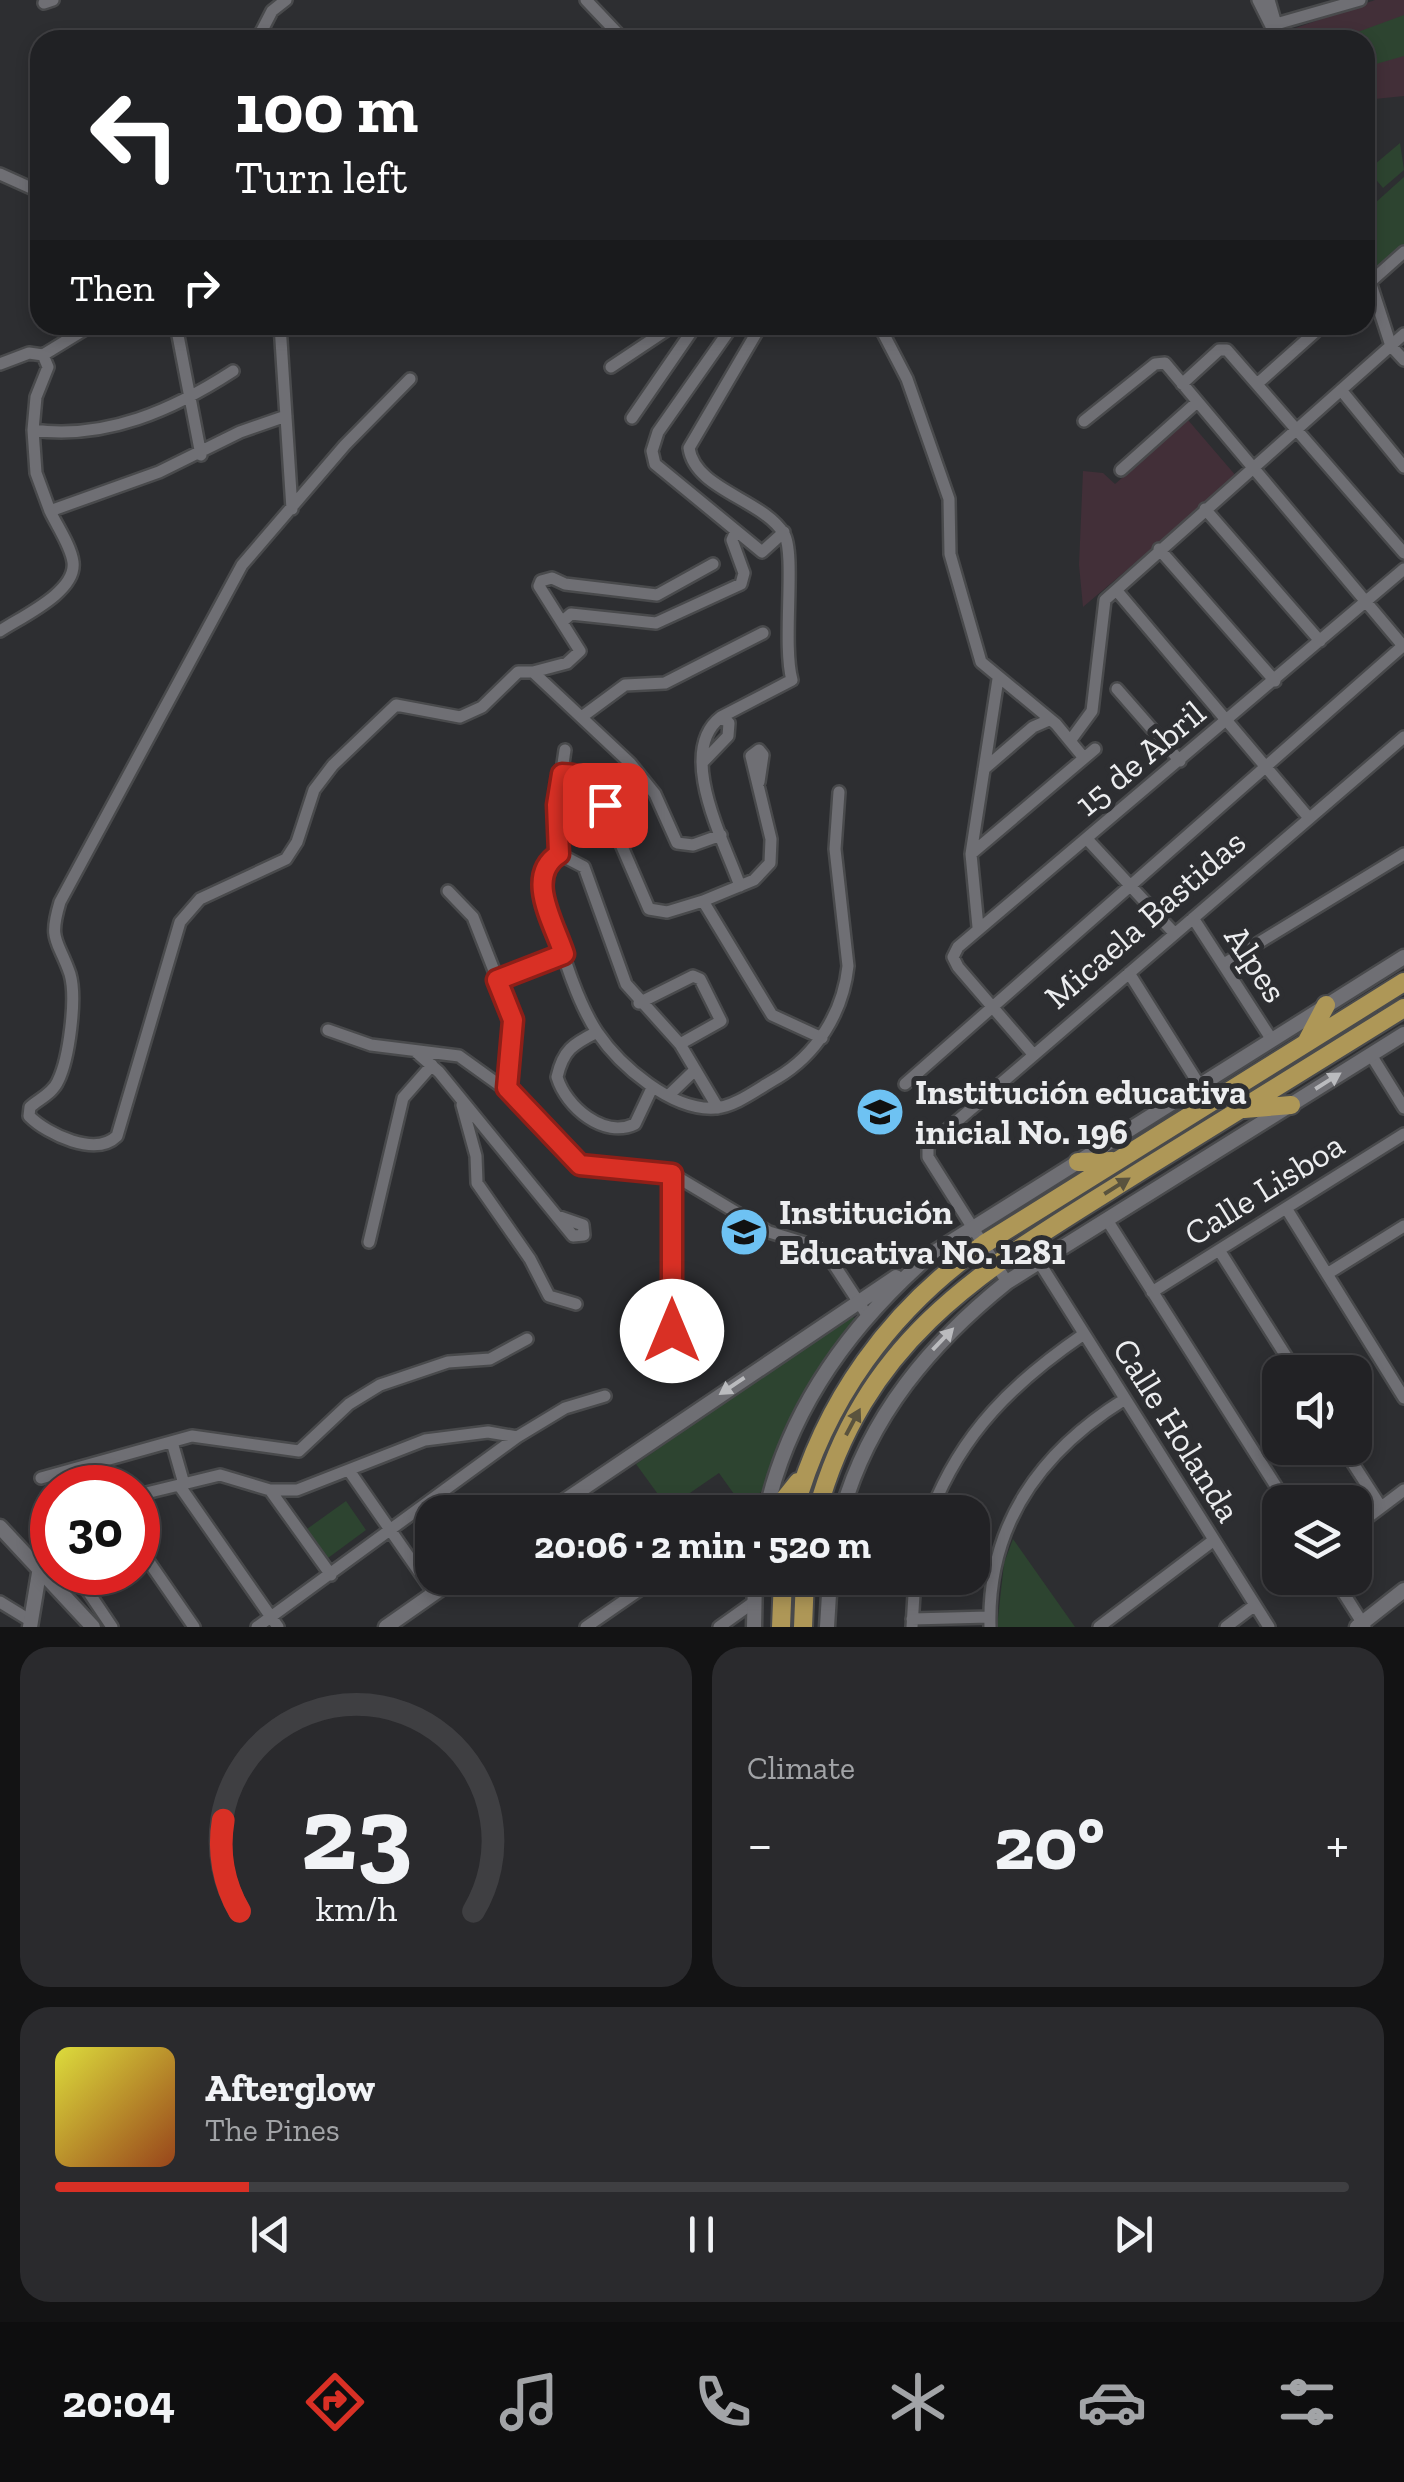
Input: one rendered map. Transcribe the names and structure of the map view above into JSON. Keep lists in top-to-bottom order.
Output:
{
  "streets": {
    "street": [
      "15 de Abril",
      "Micaela Bastidas",
      "Alpes",
      "Calle Lisboa",
      "Calle Holanda"
    ]
  },
  "crossings": [
    ["Micaela Bastidas", "Alpes"]
  ],
  "places": {
    "school or university": ["Institución educativa inicial No. 196", "Institución Educativa No. 1281"]
  },
  "page": {
    "turn": ["100 m", "Turn left"],
    "then": "Then",
    "limit": "30",
    "trip": "20:06 · 2 min · 520 m",
    "tile": "Climate",
    "heat": ["−", "20°", "+"],
    "song": ["Afterglow", "The Pines"],
    "tabs": "20:04",
    "gauge": ["23", "km/h"]
  }
}
